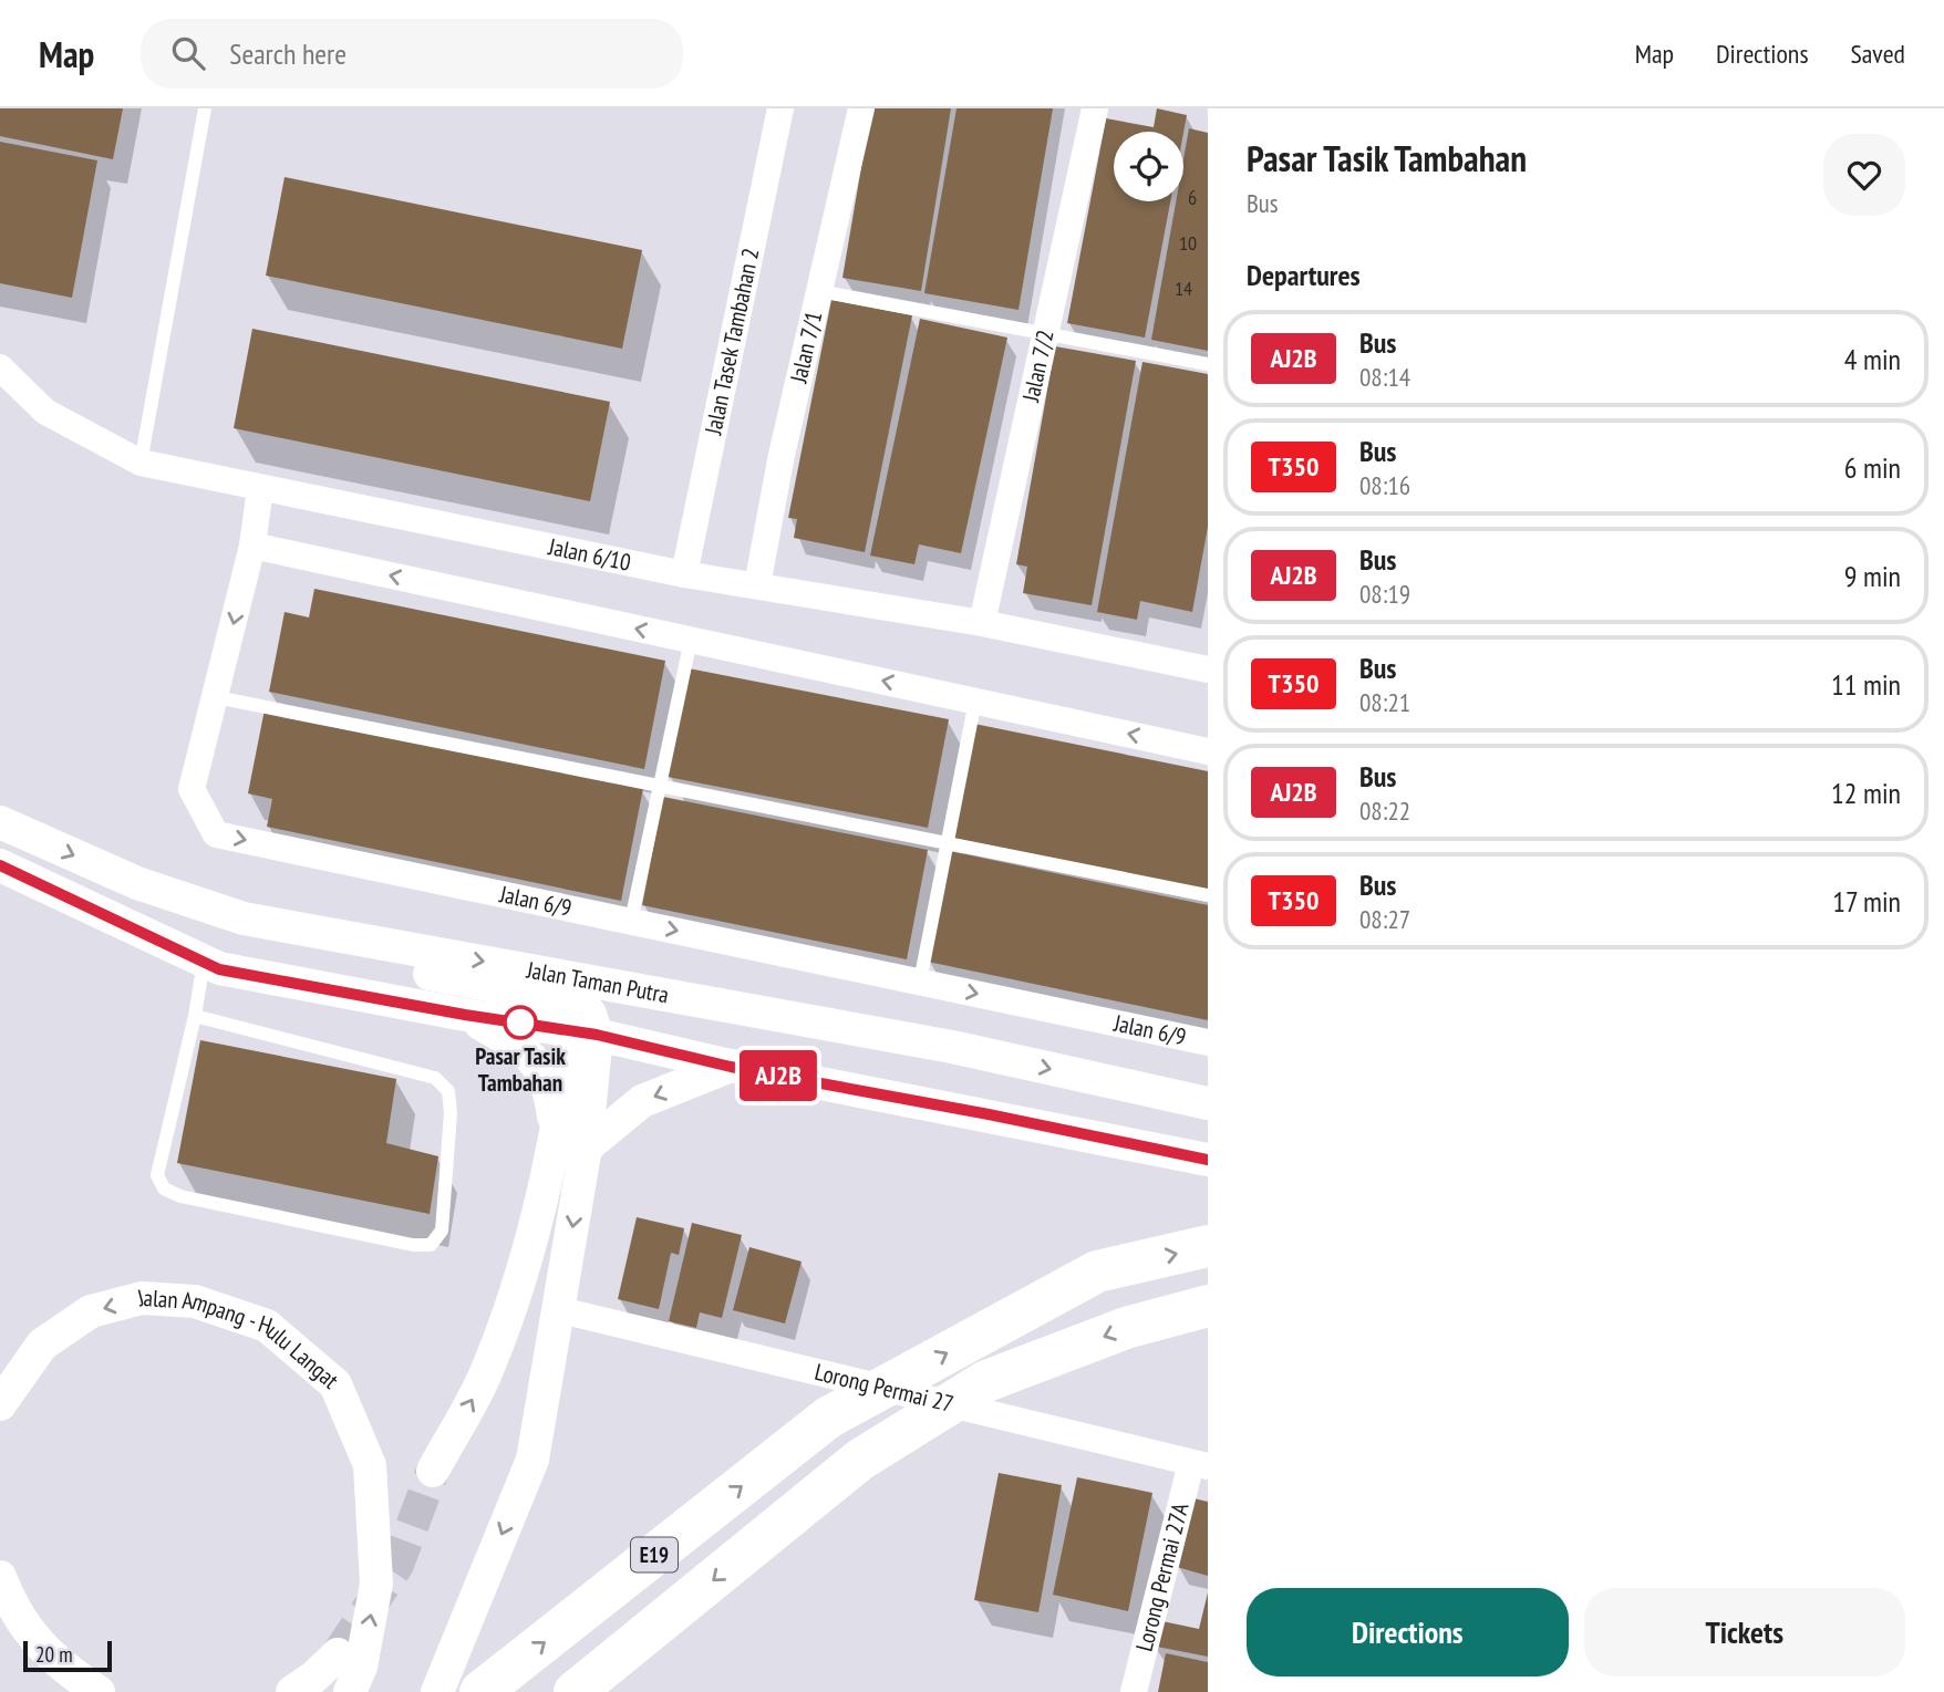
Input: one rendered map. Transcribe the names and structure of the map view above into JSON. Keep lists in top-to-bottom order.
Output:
{
  "streets": {
    "highway": ["E19"],
    "street": [
      "Jalan Tasek Tambahan 2",
      "Jalan 7/1",
      "Jalan 7/2",
      "Jalan 6/10",
      "Jalan 6/9",
      "Jalan Taman Putra",
      "Jalan Ampang - Hulu Langat",
      "Lorong Permai 27",
      "Lorong Permai 27A"
    ]
  },
  "crossings": [
    ["Jalan Tasek Tambahan 2", "Jalan 6/10"],
    ["Jalan 7/1", "Jalan 6/10"],
    ["Jalan 7/2", "Jalan 6/10"],
    ["Jalan 6/10", "Jalan 6/9"],
    ["Lorong Permai 27", "Lorong Permai 27A"]
  ],
  "places": ["Pasar Tasik Tambahan"],
  "lines": ["bus line AJ2B"],
  "house_numbers": ["6", "10", "14"],
  "scale_bar": "20 m",
  "page": {
    "header": "Map",
    "search": "Search here",
    "nav": ["Map", "Directions", "Saved"],
    "on_map": "AJ2B",
    "heading": [
      ["Pasar Tasik Tambahan", "Bus"],
      "Departures"
    ],
    "list": [
      {
        "mark": "AJ2B",
        "name": "Bus",
        "note": "08:14",
        "value": "4 min"
      },
      {
        "mark": "T350",
        "name": "Bus",
        "note": "08:16",
        "value": "6 min"
      },
      {
        "mark": "AJ2B",
        "name": "Bus",
        "note": "08:19",
        "value": "9 min"
      },
      {
        "mark": "T350",
        "name": "Bus",
        "note": "08:21",
        "value": "11 min"
      },
      {
        "mark": "AJ2B",
        "name": "Bus",
        "note": "08:22",
        "value": "12 min"
      },
      {
        "mark": "T350",
        "name": "Bus",
        "note": "08:27",
        "value": "17 min"
      }
    ],
    "buttons": ["Directions", "Tickets"],
    "scale": "20 m"
  }
}
